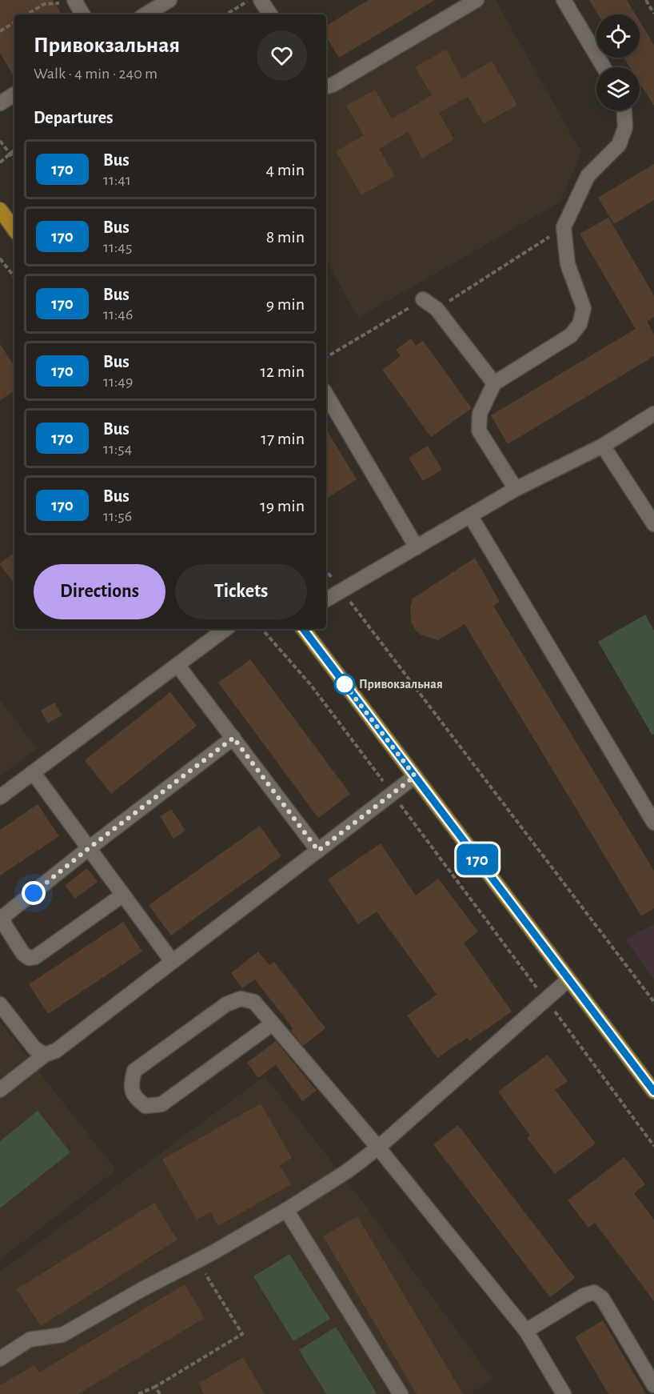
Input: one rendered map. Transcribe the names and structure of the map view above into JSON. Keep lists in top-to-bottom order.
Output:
{
  "places": ["Привокзальная"],
  "lines": ["bus line 170"],
  "page": {
    "on_map": "170",
    "heading": [
      ["Привокзальная", "Walk · 4 min · 240 m"],
      "Departures"
    ],
    "list": [
      {
        "mark": "170",
        "name": "Bus",
        "note": "11:41",
        "value": "4 min"
      },
      {
        "mark": "170",
        "name": "Bus",
        "note": "11:45",
        "value": "8 min"
      },
      {
        "mark": "170",
        "name": "Bus",
        "note": "11:46",
        "value": "9 min"
      },
      {
        "mark": "170",
        "name": "Bus",
        "note": "11:49",
        "value": "12 min"
      },
      {
        "mark": "170",
        "name": "Bus",
        "note": "11:54",
        "value": "17 min"
      },
      {
        "mark": "170",
        "name": "Bus",
        "note": "11:56",
        "value": "19 min"
      }
    ],
    "buttons": ["Directions", "Tickets"]
  }
}
